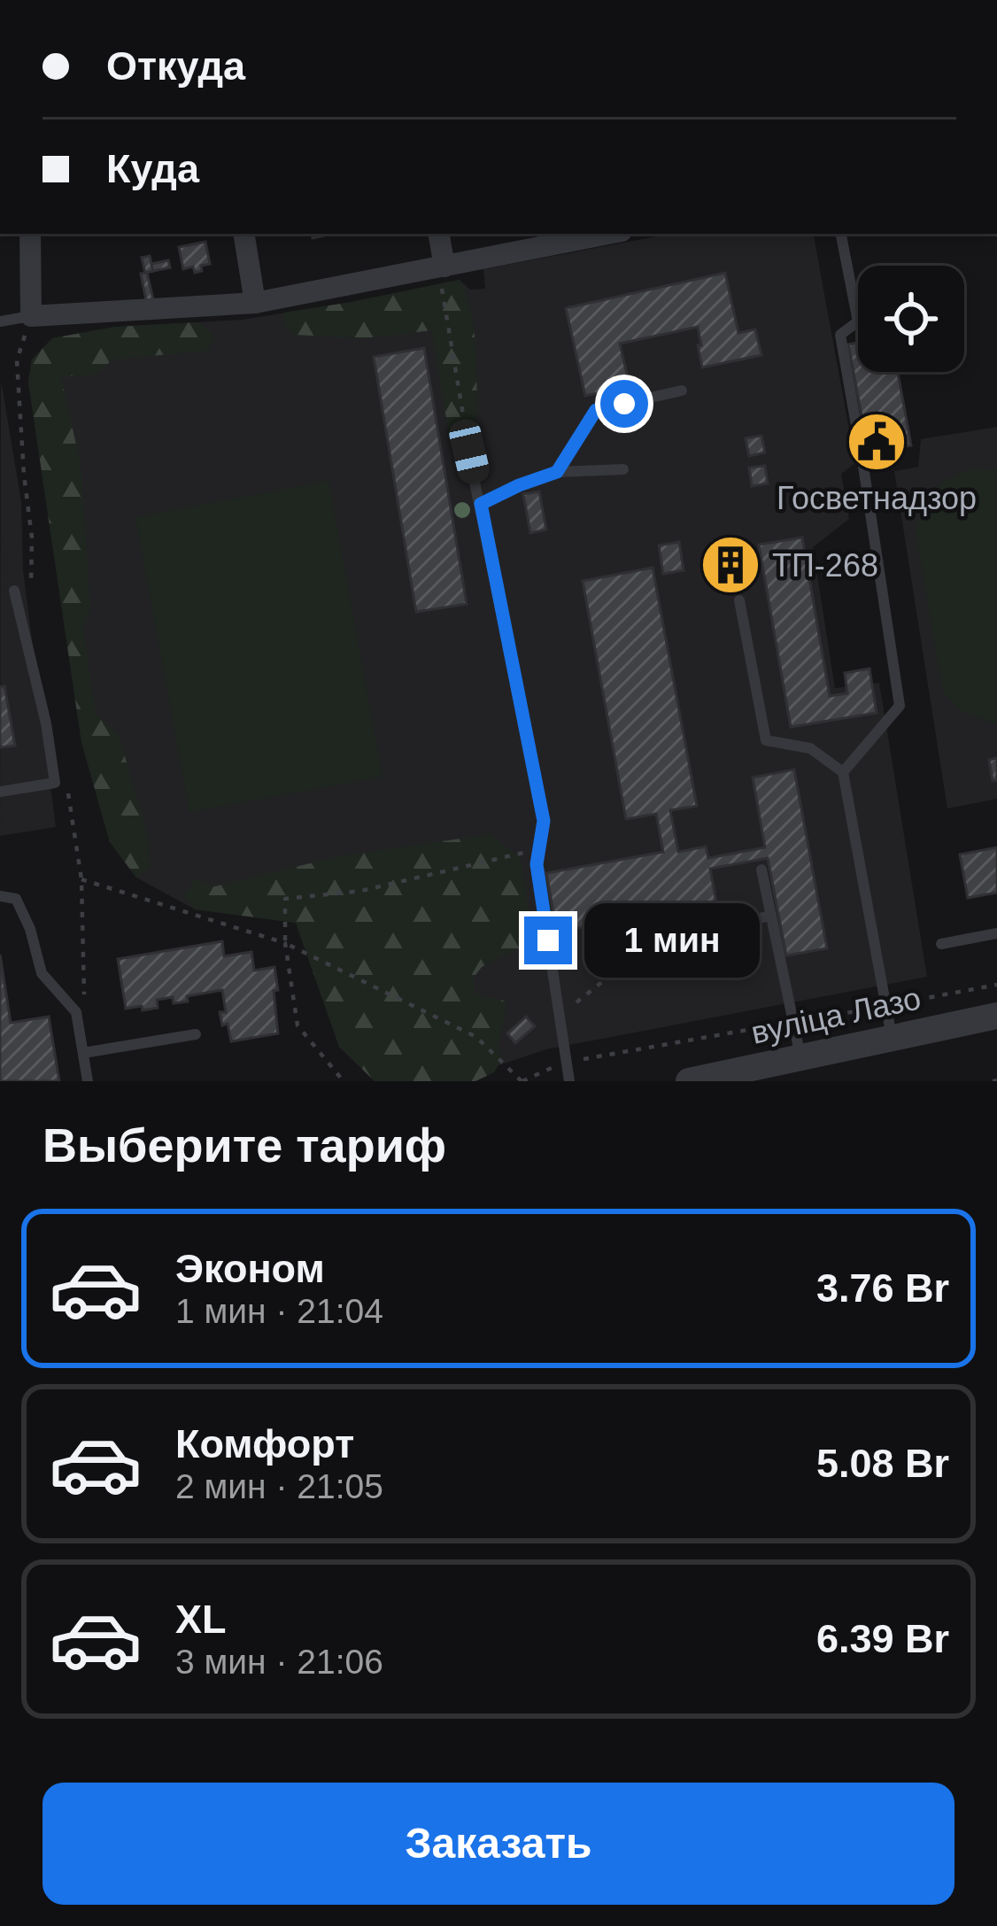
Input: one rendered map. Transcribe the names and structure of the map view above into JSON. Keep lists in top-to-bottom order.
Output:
{
  "streets": {
    "street": ["вуліца Лазо"]
  },
  "places": {
    "public building": ["Госветнадзор"],
    "building": ["ТП-268"]
  },
  "page": {
    "banner": ["Откуда", "Куда"],
    "bubble": "1 мин",
    "heading": "Выберите тариф",
    "list": [
      {
        "name": "Эконом",
        "note": "1 мин · 21:04",
        "value": "3.76 Br"
      },
      {
        "name": "Комфорт",
        "note": "2 мин · 21:05",
        "value": "5.08 Br"
      },
      {
        "name": "XL",
        "note": "3 мин · 21:06",
        "value": "6.39 Br"
      }
    ],
    "buttons": "Заказать"
  }
}
